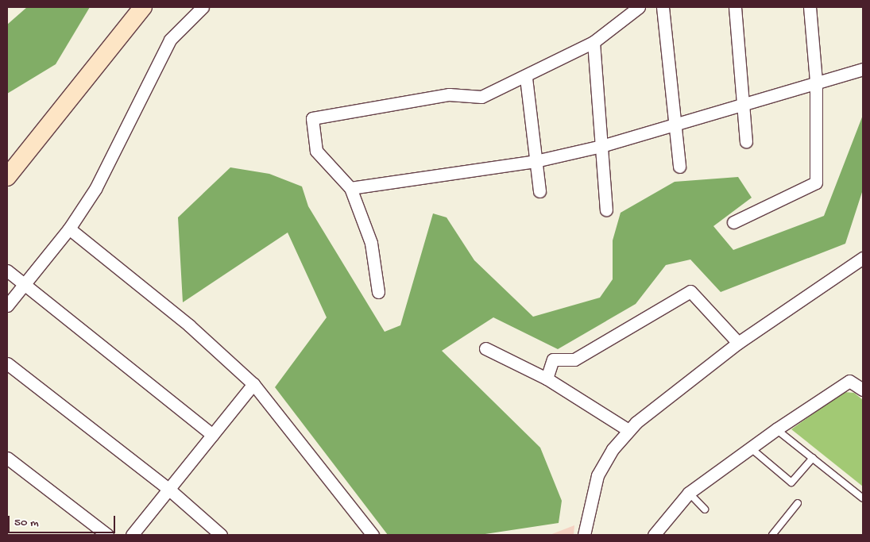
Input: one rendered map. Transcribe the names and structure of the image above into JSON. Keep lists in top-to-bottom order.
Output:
{
  "scale_bar": "50 m"
}
